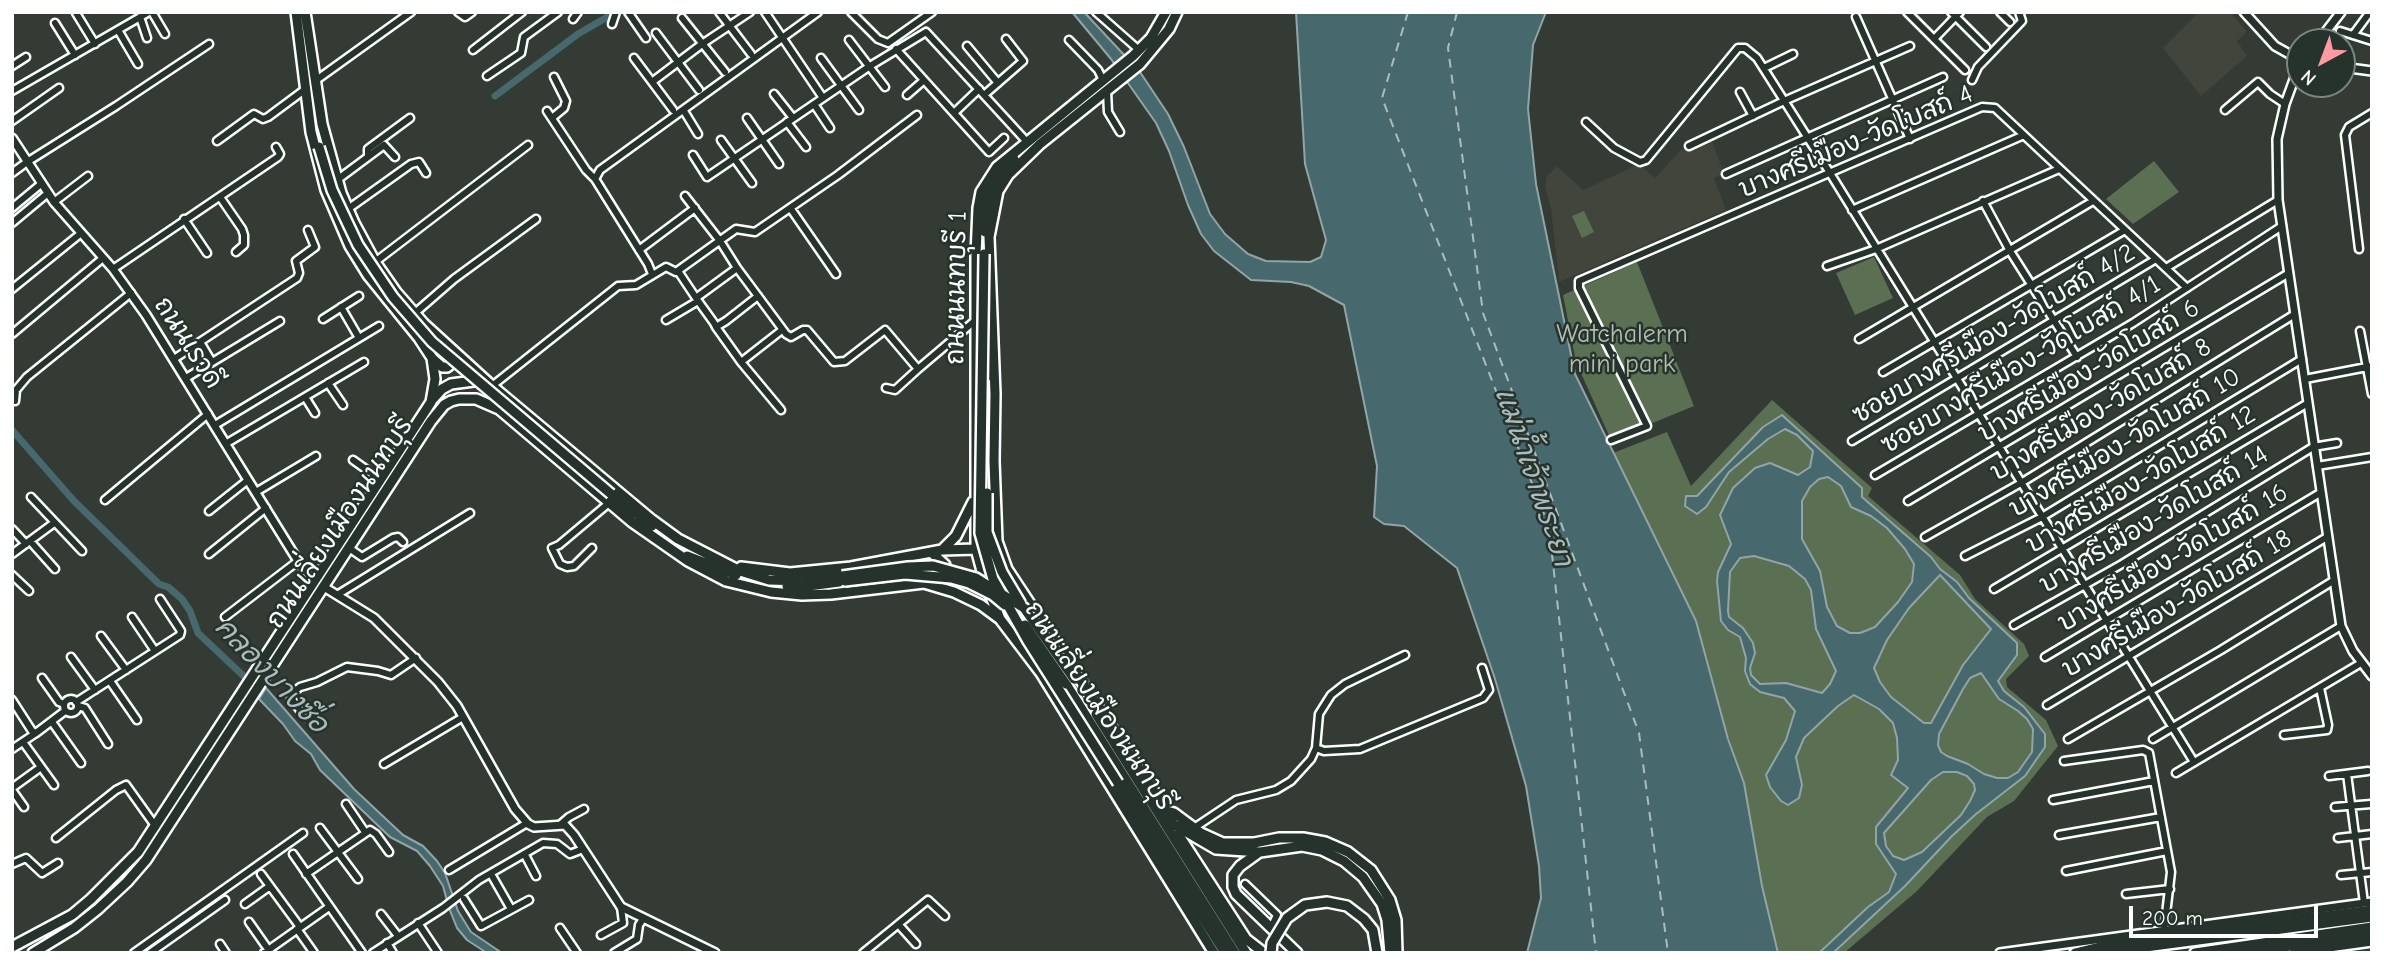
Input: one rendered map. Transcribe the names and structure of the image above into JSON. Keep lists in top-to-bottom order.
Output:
{
  "streets": {
    "main road": ["ถนนนนทบุรี 1", "ถนนเลี่ยงเมืองนนทบุรี"],
    "street": [
      "บางศรีเมือง-วัดโบสถ์ 4",
      "ซอยบางศรีเมือง-วัดโบสถ์ 4/2",
      "ถนนเรวดี",
      "ซอยบางศรีเมือง-วัดโบสถ์ 4/1",
      "บางศรีเมือง-วัดโบสถ์ 6",
      "บางศรีเมือง-วัดโบสถ์ 8",
      "บางศรีเมือง-วัดโบสถ์ 10",
      "บางศรีเมือง-วัดโบสถ์ 12",
      "บางศรีเมือง-วัดโบสถ์ 14",
      "บางศรีเมือง-วัดโบสถ์ 16",
      "บางศรีเมือง-วัดโบสถ์ 18"
    ]
  },
  "crossings": [
    ["บางศรีเมือง-วัดโบสถ์ 4", "ซอยบางศรีเมือง-วัดโบสถ์ 4/2"],
    ["บางศรีเมือง-วัดโบสถ์ 4", "ซอยบางศรีเมือง-วัดโบสถ์ 4/1"],
    ["ถนนนนทบุรี 1", "ถนนเลี่ยงเมืองนนทบุรี"],
    ["ถนนเรวดี", "ถนนเลี่ยงเมืองนนทบุรี"]
  ],
  "water": ["แม่น้ำเจ้าพระยา", "คลองบางซื่อ"],
  "parks": ["Watchalerm mini park"],
  "scale_bar": "200 m",
  "north": "bottom left"
}
